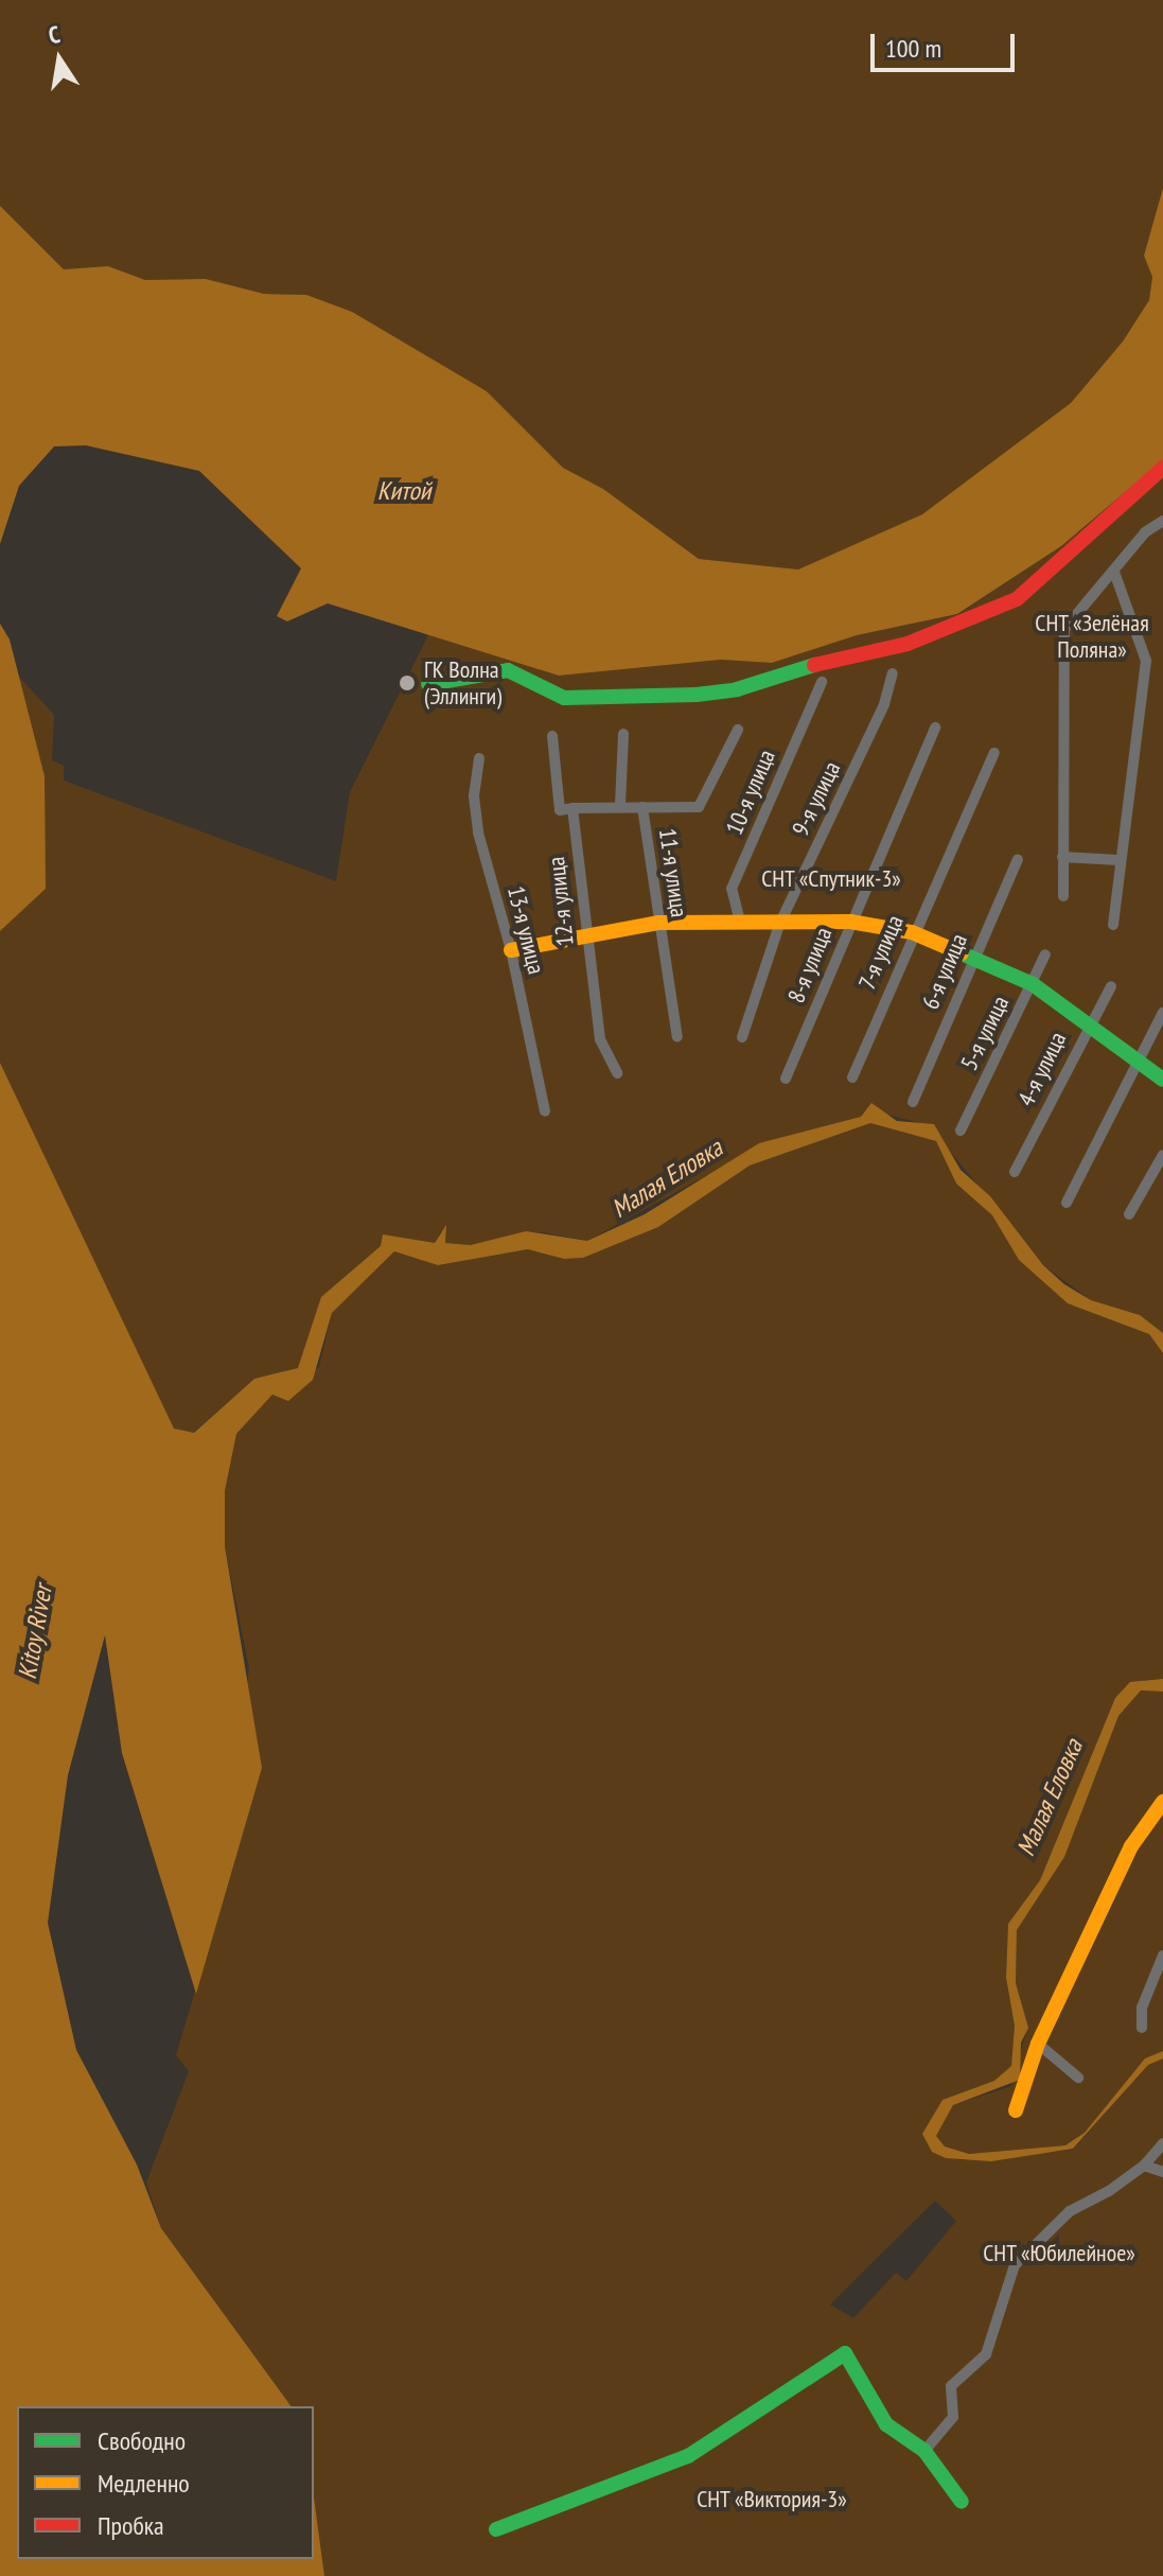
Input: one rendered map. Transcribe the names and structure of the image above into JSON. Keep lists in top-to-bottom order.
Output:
{
  "streets": {
    "street": [
      "10-я улица",
      "9-я улица",
      "11-я улица",
      "12-я улица",
      "13-я улица",
      "7-я улица",
      "8-я улица",
      "6-я улица",
      "5-я улица",
      "4-я улица"
    ]
  },
  "crossings": [
    ["11-я улица", "12-я улица"]
  ],
  "water": ["Китой", "Малая Еловка", "Kitoy River"],
  "parks": [
    "СНТ «Зелёная Поляна»",
    "СНТ «Спутник-3»",
    "СНТ «Юбилейное»",
    "СНТ «Виктория-3»"
  ],
  "places": ["ГК Волна (Эллинги)"],
  "legend": ["Свободно", "Медленно", "Пробка"],
  "scale_bar": "100 m",
  "north": "top"
}
